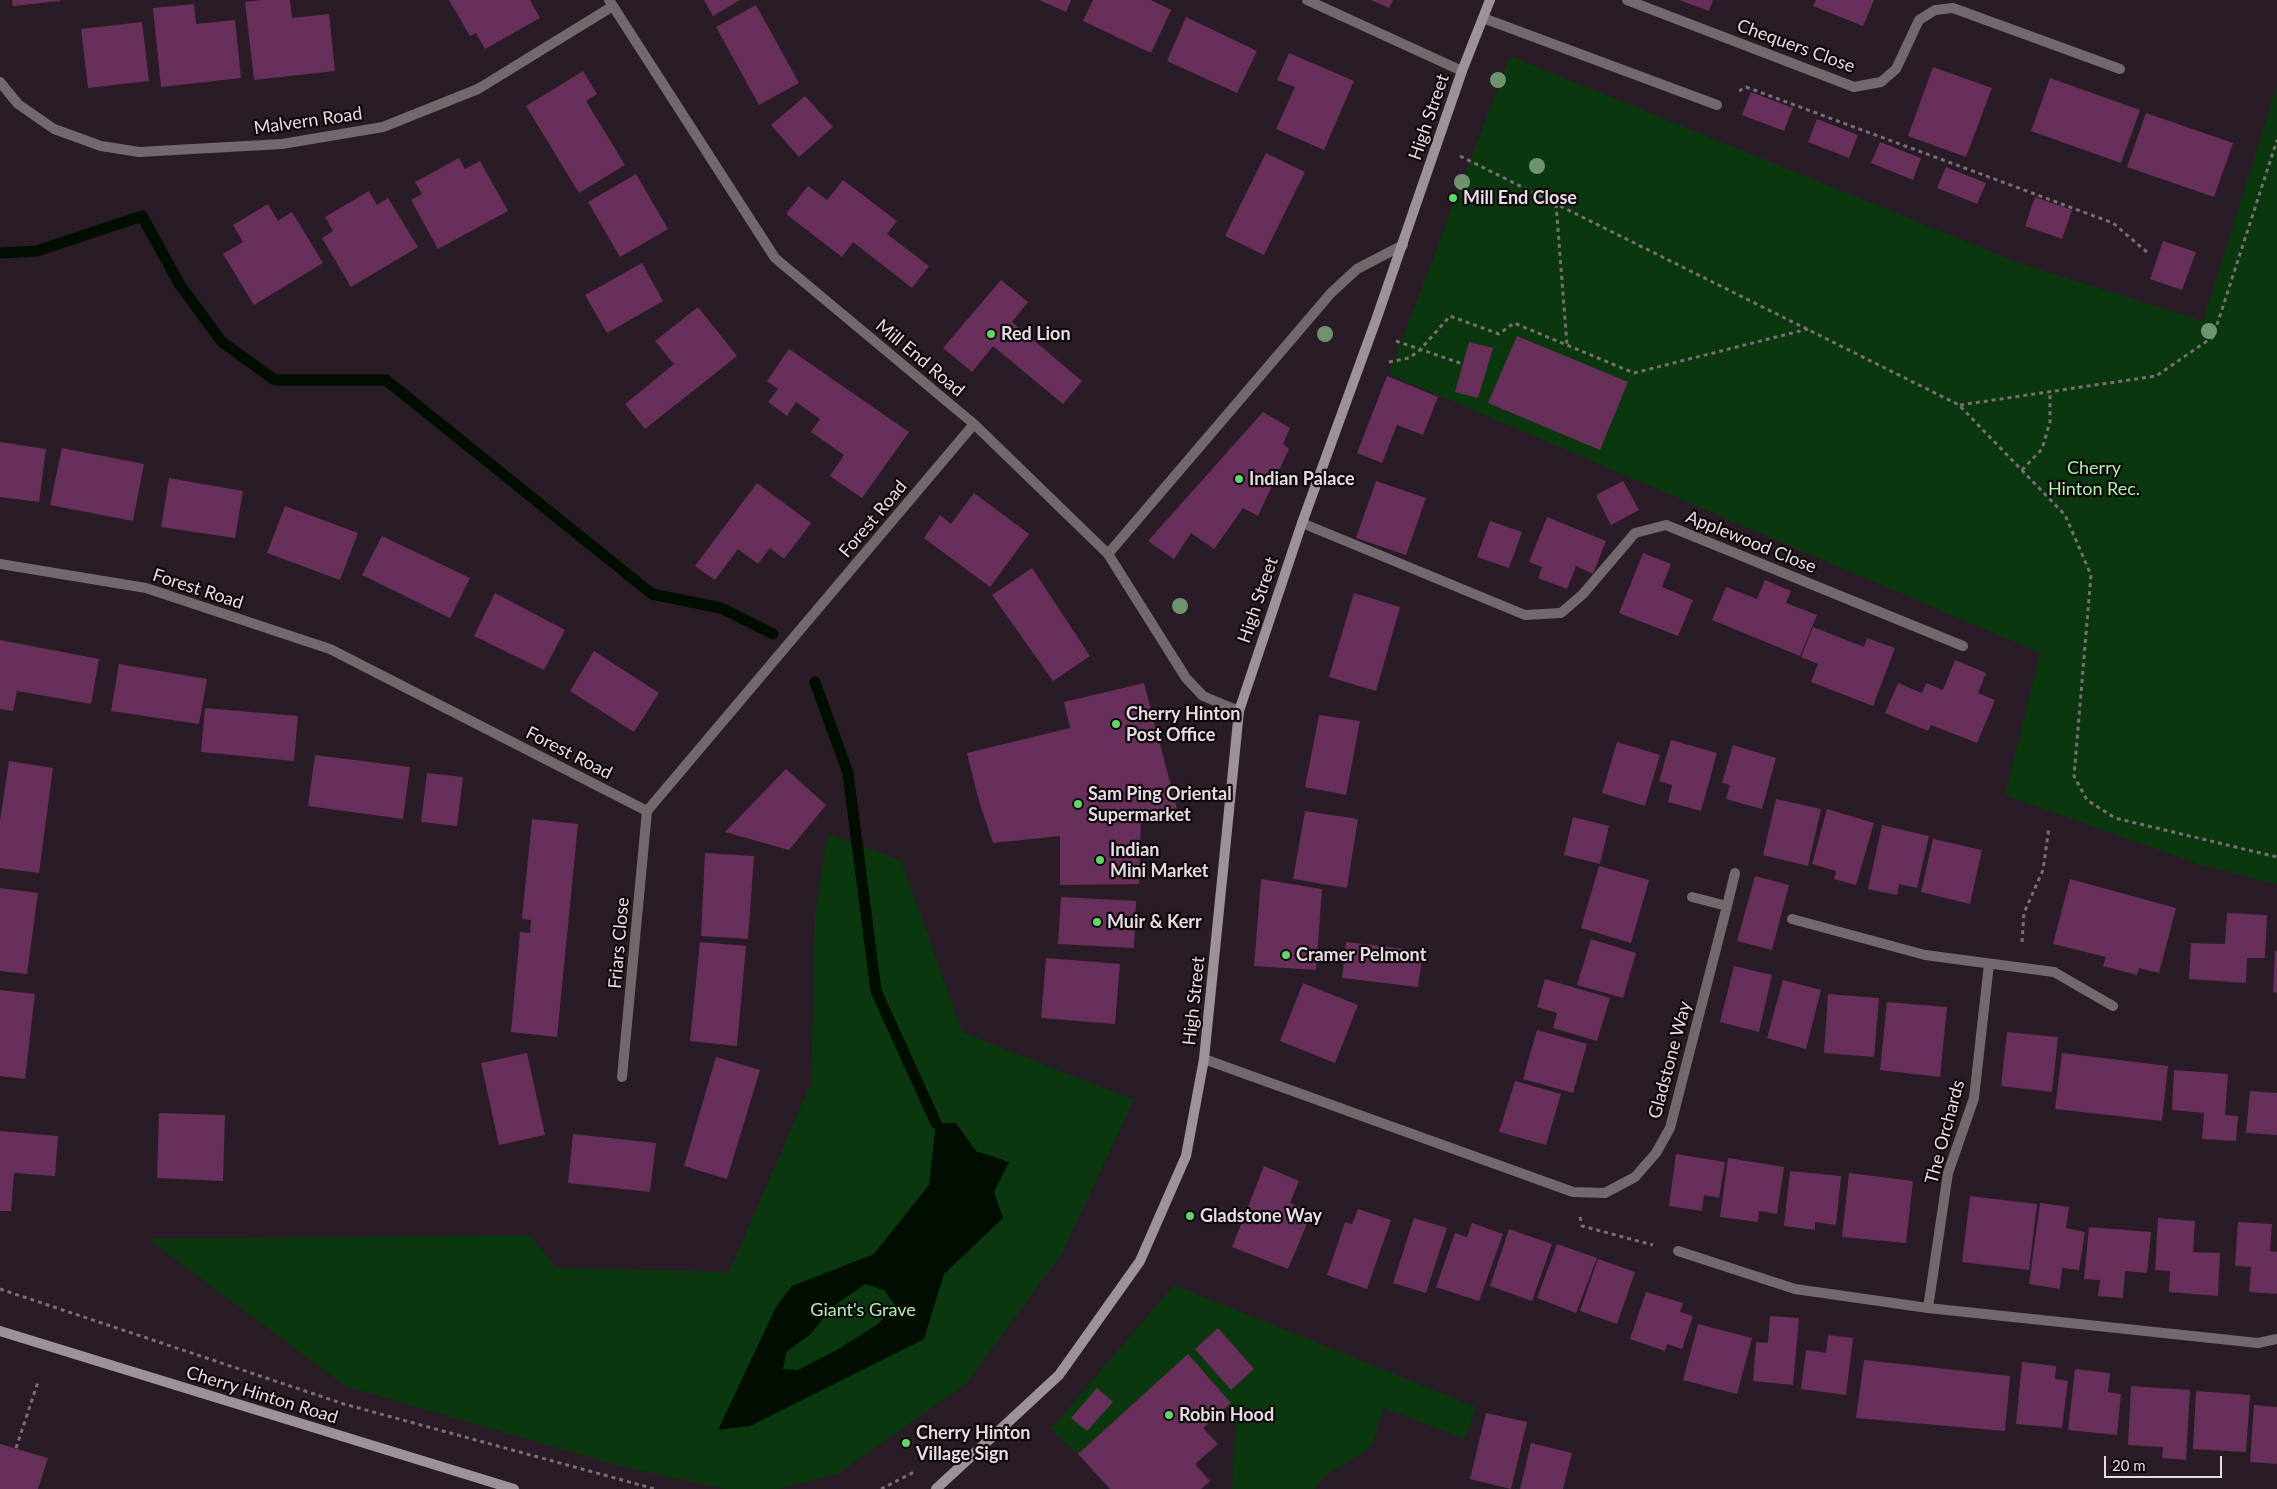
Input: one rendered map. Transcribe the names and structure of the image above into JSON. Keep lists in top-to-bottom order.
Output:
{
  "streets": {
    "street": [
      "Chequers Close",
      "High Street",
      "Malvern Road",
      "Mill End Road",
      "Forest Road",
      "Applewood Close",
      "Friars Close",
      "Gladstone Way",
      "The Orchards",
      "Cherry Hinton Road"
    ]
  },
  "crossings": [
    ["High Street", "Mill End Road"],
    ["High Street", "Applewood Close"],
    ["High Street", "Gladstone Way"],
    ["Malvern Road", "Mill End Road"],
    ["Mill End Road", "Forest Road"],
    ["Forest Road", "Friars Close"]
  ],
  "parks": ["Cherry Hinton Rec.", "Giant's Grave"],
  "places": [
    "Mill End Close",
    "Red Lion",
    "Indian Palace",
    "Cherry Hinton Post Office",
    "Sam Ping Oriental Supermarket",
    "Indian Mini Market",
    "Muir & Kerr",
    "Cramer Pelmont",
    "Gladstone Way",
    "Robin Hood",
    "Cherry Hinton Village Sign"
  ],
  "scale_bar": "20 m"
}
